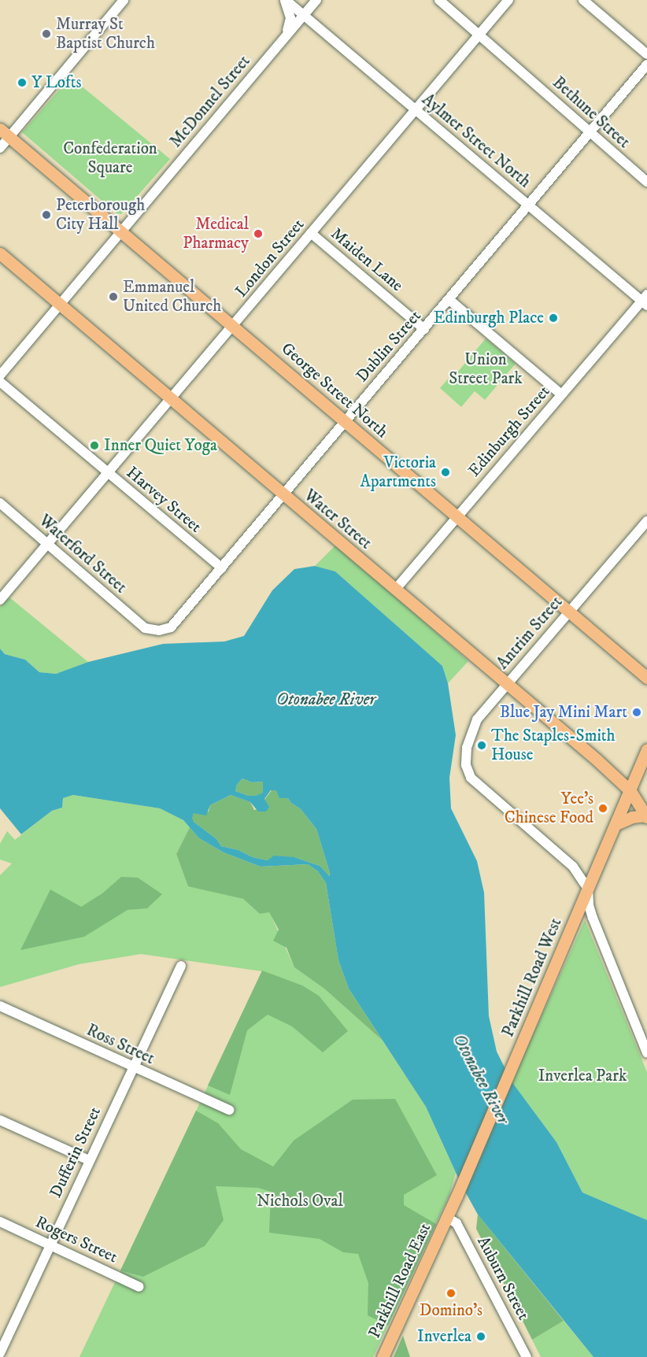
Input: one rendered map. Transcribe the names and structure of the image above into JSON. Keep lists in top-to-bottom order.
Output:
{
  "streets": {
    "main road": [
      "George Street North",
      "Water Street",
      "Parkhill Road West",
      "Parkhill Road East"
    ],
    "street": [
      "McDonnel Street",
      "Bethune Street",
      "Aylmer Street North",
      "London Street",
      "Maiden Lane",
      "Dublin Street",
      "Edinburgh Street",
      "Harvey Street",
      "Waterford Street",
      "Antrim Street",
      "Ross Street",
      "Dufferin Street",
      "Rogers Street",
      "Auburn Street"
    ]
  },
  "crossings": [
    ["McDonnel Street", "Aylmer Street North"],
    ["McDonnel Street", "George Street North"],
    ["McDonnel Street", "Water Street"],
    ["Bethune Street", "London Street"],
    ["Bethune Street", "Dublin Street"],
    ["Aylmer Street North", "London Street"],
    ["Aylmer Street North", "Dublin Street"],
    ["Aylmer Street North", "Edinburgh Street"],
    ["London Street", "Maiden Lane"],
    ["London Street", "George Street North"],
    ["London Street", "Harvey Street"],
    ["London Street", "Water Street"],
    ["London Street", "Waterford Street"],
    ["Maiden Lane", "Dublin Street"],
    ["Dublin Street", "George Street North"],
    ["Dublin Street", "Harvey Street"],
    ["Dublin Street", "Water Street"],
    ["Dublin Street", "Waterford Street"],
    ["George Street North", "Edinburgh Street"],
    ["George Street North", "Antrim Street"],
    ["Edinburgh Street", "Water Street"],
    ["Water Street", "Antrim Street"],
    ["Water Street", "Parkhill Road West"],
    ["Parkhill Road West", "Auburn Street"],
    ["Parkhill Road West", "Parkhill Road East"],
    ["Ross Street", "Dufferin Street"],
    ["Dufferin Street", "Rogers Street"],
    ["Auburn Street", "Parkhill Road East"]
  ],
  "water": ["Otonabee River"],
  "parks": [
    "Confederation Square",
    "Union Street Park",
    "Inverlea Park",
    "Nichols Oval"
  ],
  "places": [
    "Murray St Baptist Church",
    "Y Lofts",
    "Peterborough City Hall",
    "Medical Pharmacy",
    "Emmanuel United Church",
    "Edinburgh Place",
    "Inner Quiet Yoga",
    "Victoria Apartments",
    "Blue Jay Mini Mart",
    "The Staples-Smith House",
    "Yee's Chinese Food",
    "Domino's",
    "Inverlea"
  ]
}
